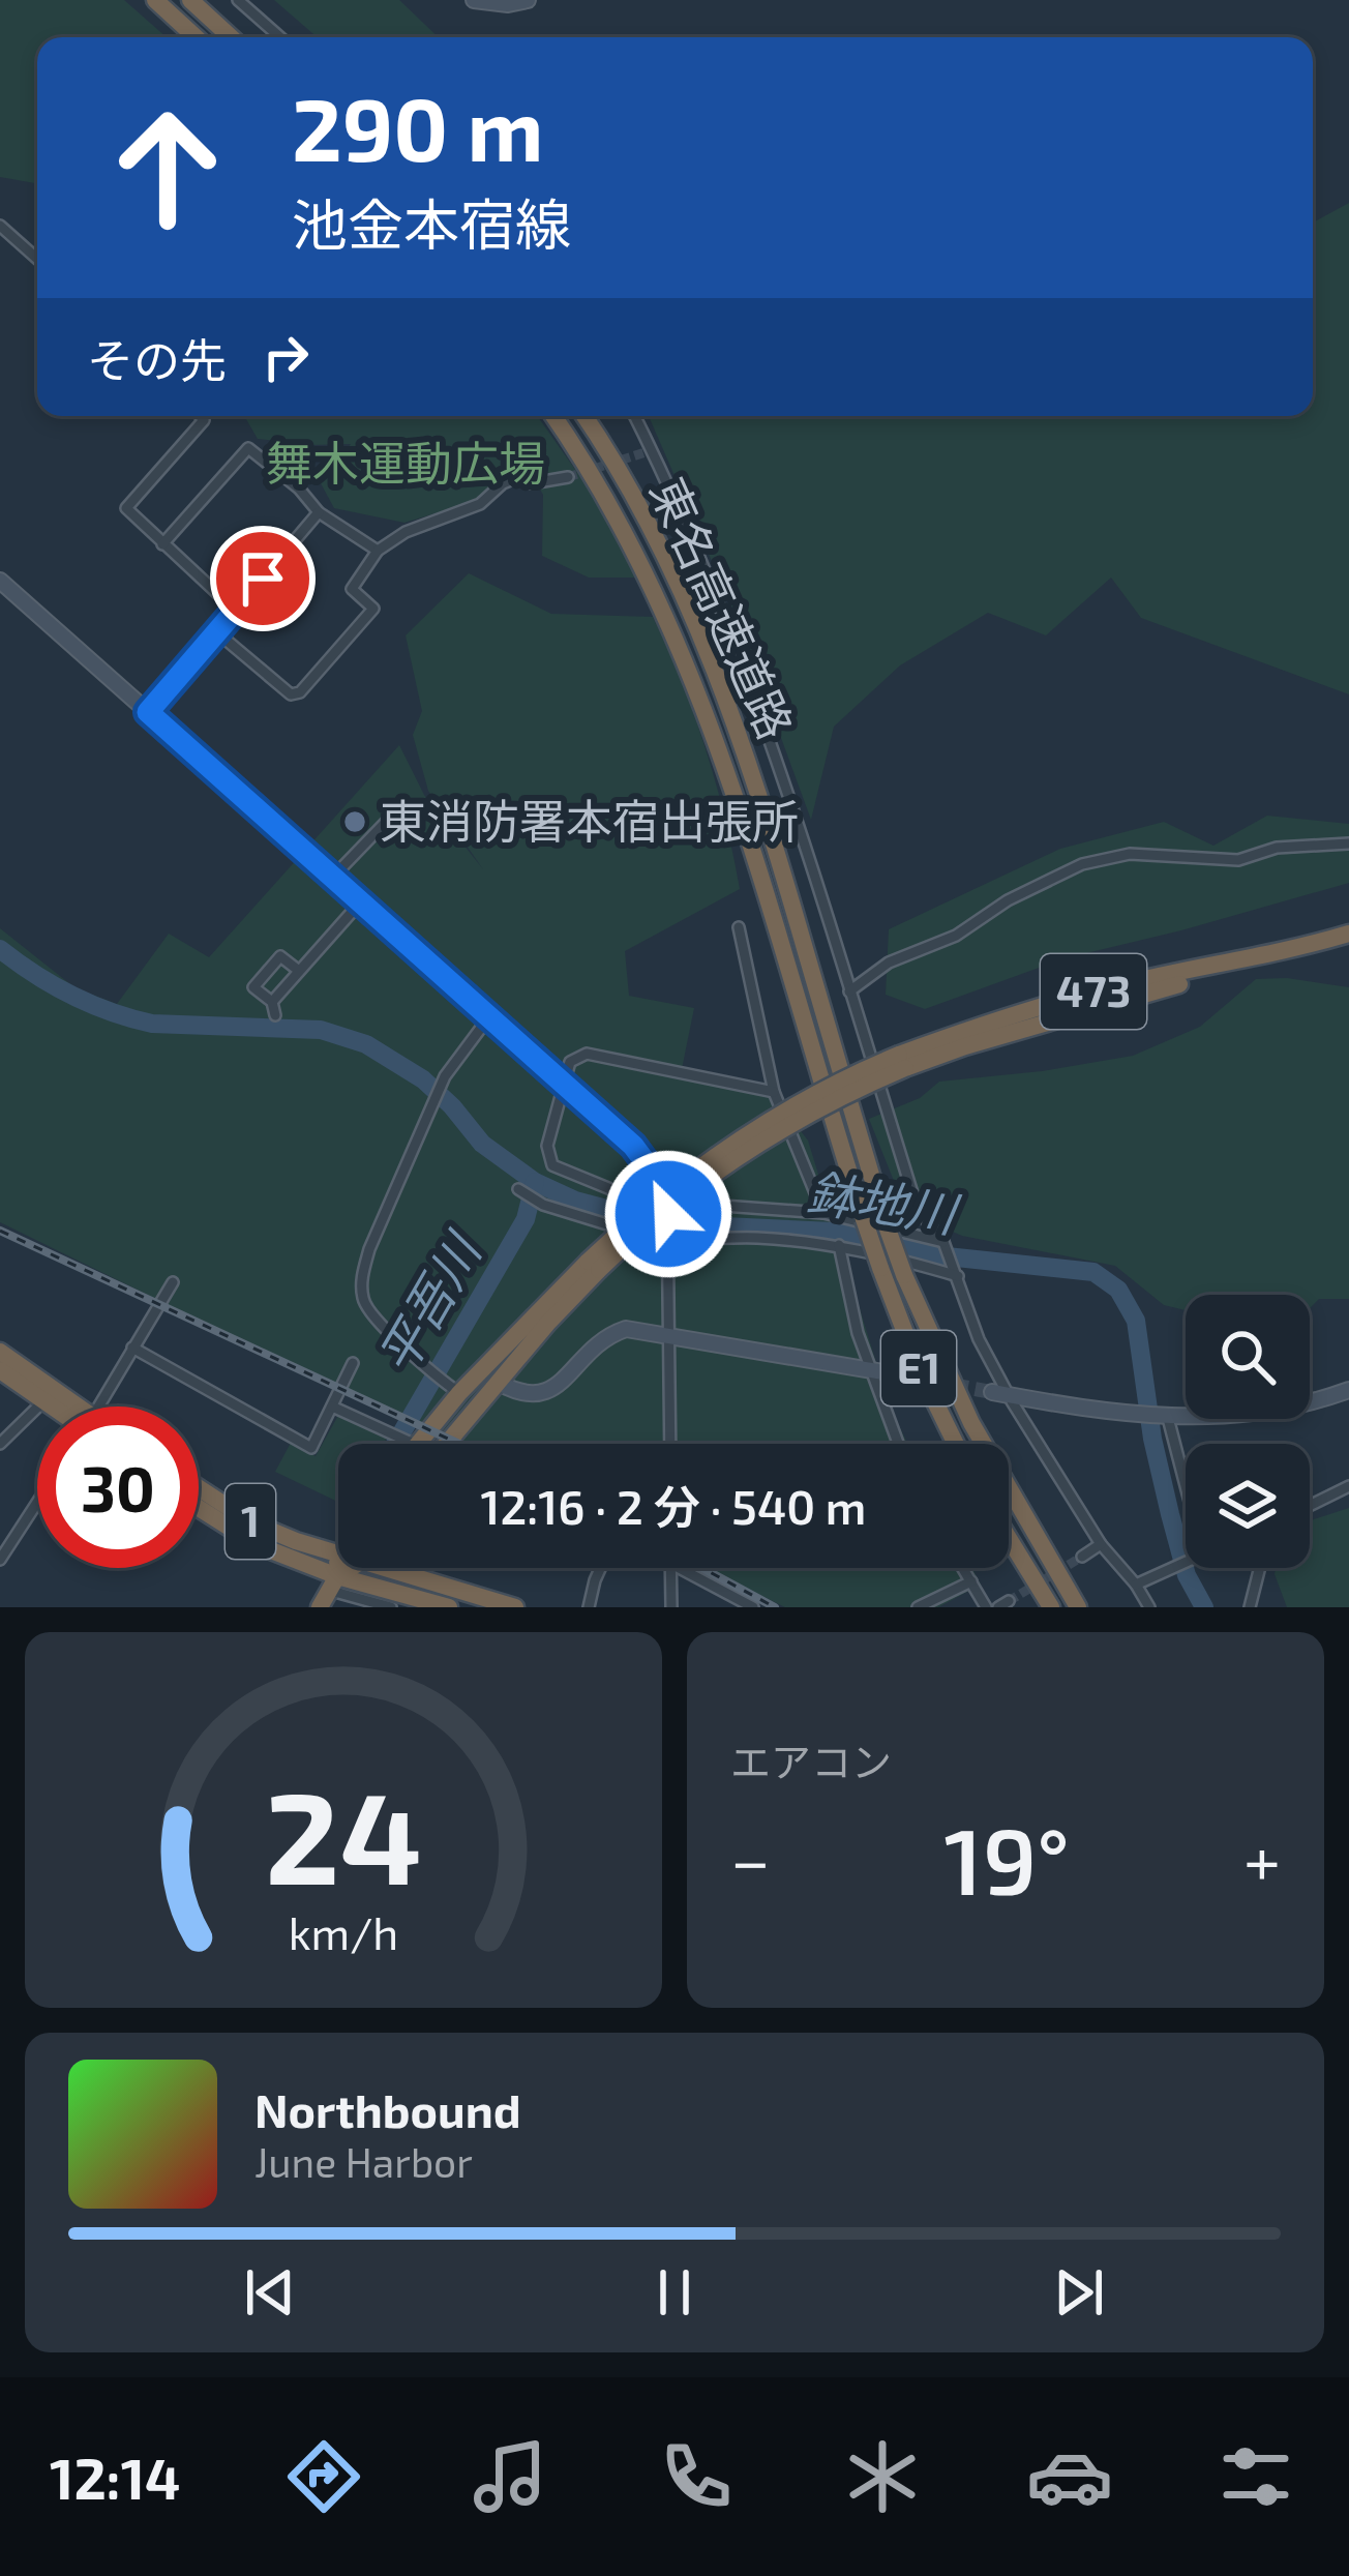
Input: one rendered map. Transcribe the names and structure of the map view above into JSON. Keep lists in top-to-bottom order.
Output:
{
  "streets": {
    "highway": [
      "東名高速道路",
      "473",
      "E1",
      "1"
    ]
  },
  "water": ["鉢地川", "平吾川"],
  "parks": ["舞木運動広場"],
  "places": ["東消防署本宿出張所"],
  "page": {
    "turn": ["290 m", "池金本宿線"],
    "then": "その先",
    "limit": "30",
    "trip": "12:16 · 2 分 · 540 m",
    "tile": "エアコン",
    "heat": ["−", "19°", "+"],
    "song": ["Northbound", "June Harbor"],
    "tabs": "12:14",
    "gauge": ["24", "km/h"]
  }
}
